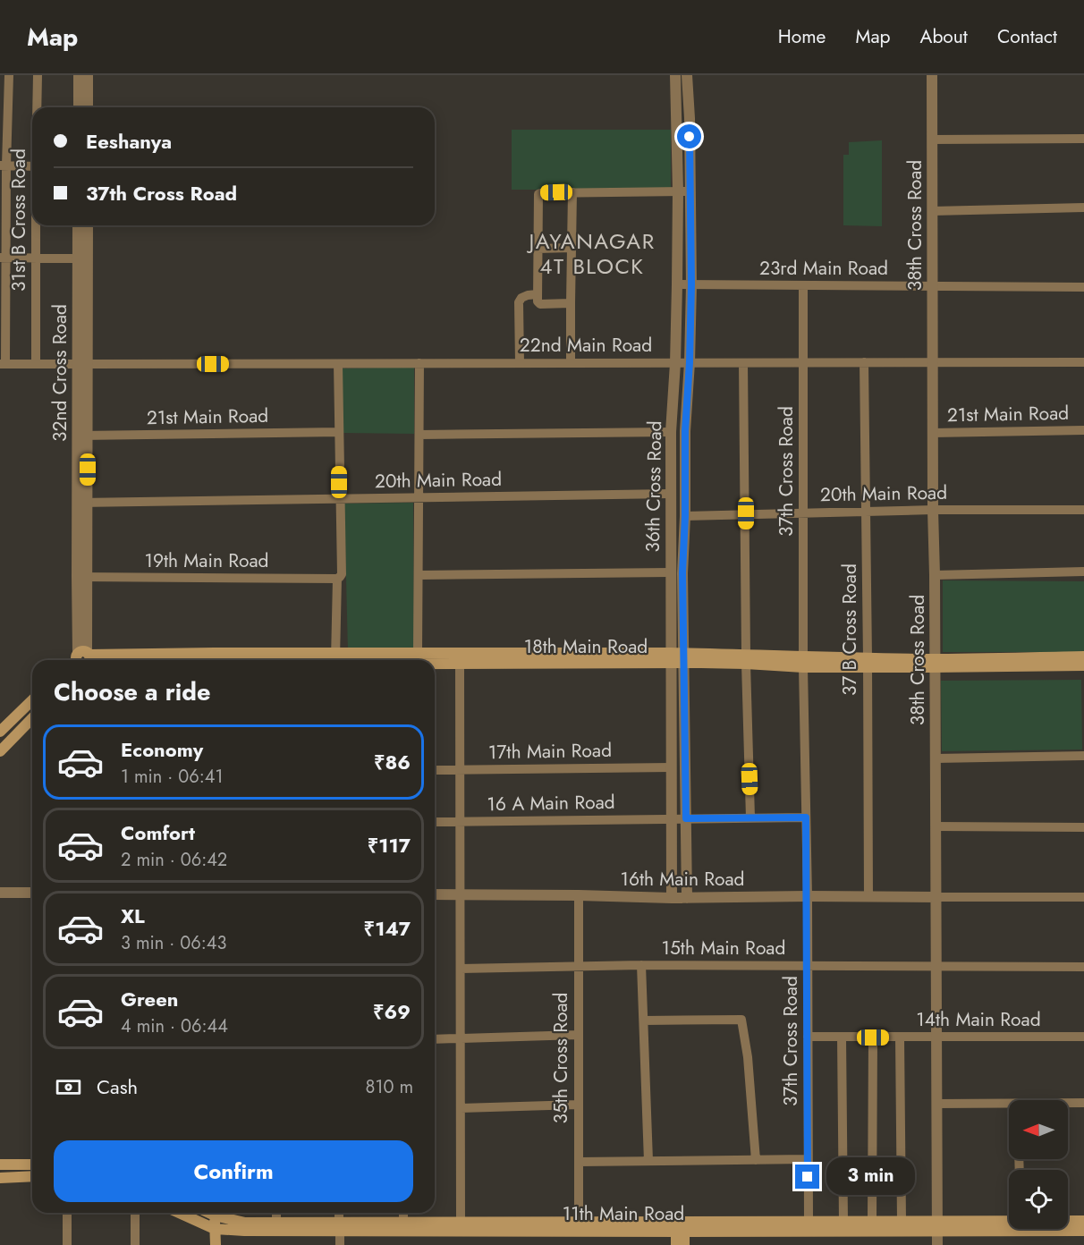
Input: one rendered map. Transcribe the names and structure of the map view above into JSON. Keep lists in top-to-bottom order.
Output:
{
  "streets": {
    "main road": ["18th Main Road", "11th Main Road"],
    "street": [
      "31st B Cross Road",
      "38th Cross Road",
      "23rd Main Road",
      "22nd Main Road",
      "32nd Cross Road",
      "21st Main Road",
      "37th Cross Road",
      "20th Main Road",
      "36th Cross Road",
      "19th Main Road",
      "37 B Cross Road",
      "17th Main Road",
      "16 A Main Road",
      "16th Main Road",
      "15th Main Road",
      "14th Main Road",
      "35th Cross Road"
    ]
  },
  "crossings": [
    ["31st B Cross Road", "22nd Main Road"],
    ["38th Cross Road", "23rd Main Road"],
    ["38th Cross Road", "22nd Main Road"],
    ["38th Cross Road", "21st Main Road"],
    ["38th Cross Road", "20th Main Road"],
    ["38th Cross Road", "18th Main Road"],
    ["38th Cross Road", "16th Main Road"],
    ["38th Cross Road", "15th Main Road"],
    ["38th Cross Road", "14th Main Road"],
    ["38th Cross Road", "11th Main Road"],
    ["23rd Main Road", "37th Cross Road"],
    ["23rd Main Road", "36th Cross Road"],
    ["22nd Main Road", "32nd Cross Road"],
    ["22nd Main Road", "37th Cross Road"],
    ["22nd Main Road", "36th Cross Road"],
    ["22nd Main Road", "37 B Cross Road"],
    ["32nd Cross Road", "21st Main Road"],
    ["32nd Cross Road", "20th Main Road"],
    ["32nd Cross Road", "19th Main Road"],
    ["32nd Cross Road", "18th Main Road"],
    ["37th Cross Road", "20th Main Road"],
    ["37th Cross Road", "18th Main Road"],
    ["37th Cross Road", "16th Main Road"],
    ["37th Cross Road", "15th Main Road"],
    ["37th Cross Road", "14th Main Road"],
    ["37th Cross Road", "11th Main Road"],
    ["20th Main Road", "36th Cross Road"],
    ["20th Main Road", "37 B Cross Road"],
    ["36th Cross Road", "18th Main Road"],
    ["36th Cross Road", "17th Main Road"],
    ["36th Cross Road", "16 A Main Road"],
    ["36th Cross Road", "16th Main Road"],
    ["37 B Cross Road", "18th Main Road"],
    ["37 B Cross Road", "16th Main Road"],
    ["16th Main Road", "35th Cross Road"],
    ["15th Main Road", "35th Cross Road"],
    ["35th Cross Road", "11th Main Road"]
  ],
  "districts": ["JAYANAGAR 4T BLOCK"],
  "north": "left",
  "page": {
    "header": "Map",
    "nav": [
      "Home",
      "Map",
      "About",
      "Contact"
    ],
    "banner": ["Eeshanya", "37th Cross Road"],
    "heading": "Choose a ride",
    "list": [
      {
        "name": "Economy",
        "note": "1 min · 06:41",
        "value": "₹86"
      },
      {
        "name": "Comfort",
        "note": "2 min · 06:42",
        "value": "₹117"
      },
      {
        "name": "XL",
        "note": "3 min · 06:43",
        "value": "₹147"
      },
      {
        "name": "Green",
        "note": "4 min · 06:44",
        "value": "₹69"
      }
    ],
    "pay": ["Cash", "810 m"],
    "buttons": "Confirm",
    "bubble": "3 min"
  }
}
